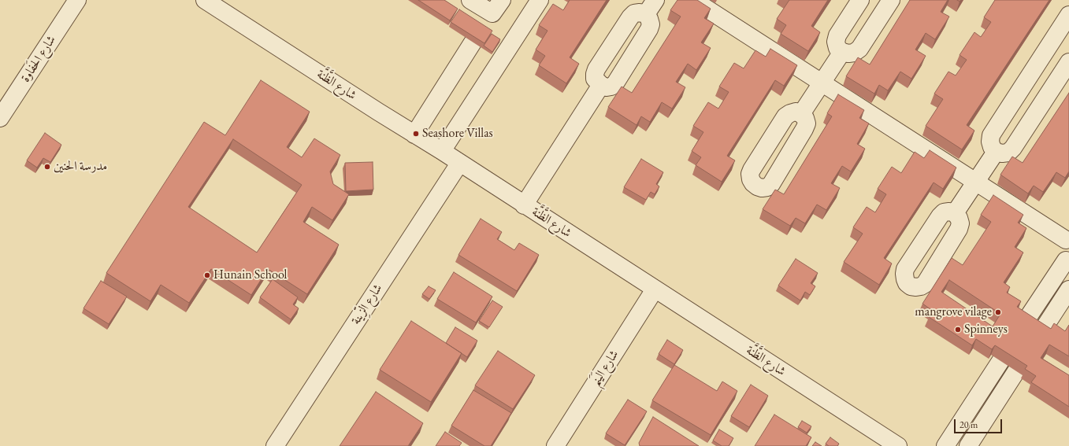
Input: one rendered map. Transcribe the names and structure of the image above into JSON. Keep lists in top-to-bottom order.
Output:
{
  "streets": {
    "street": [
      "شارع الحَفاوة",
      "شارع الظَّنَّة",
      "شارع الزِّينة",
      "شارع اليَنَم"
    ]
  },
  "crossings": [
    ["شارع الظَّنَّة", "شارع الزِّينة"],
    ["شارع الظَّنَّة", "شارع اليَنَم"]
  ],
  "places": [
    "Seashore Villas",
    "مدرسة الحنين",
    "Hunain School",
    "mangrove vilage",
    "Spinneys"
  ],
  "scale_bar": "20 m"
}
